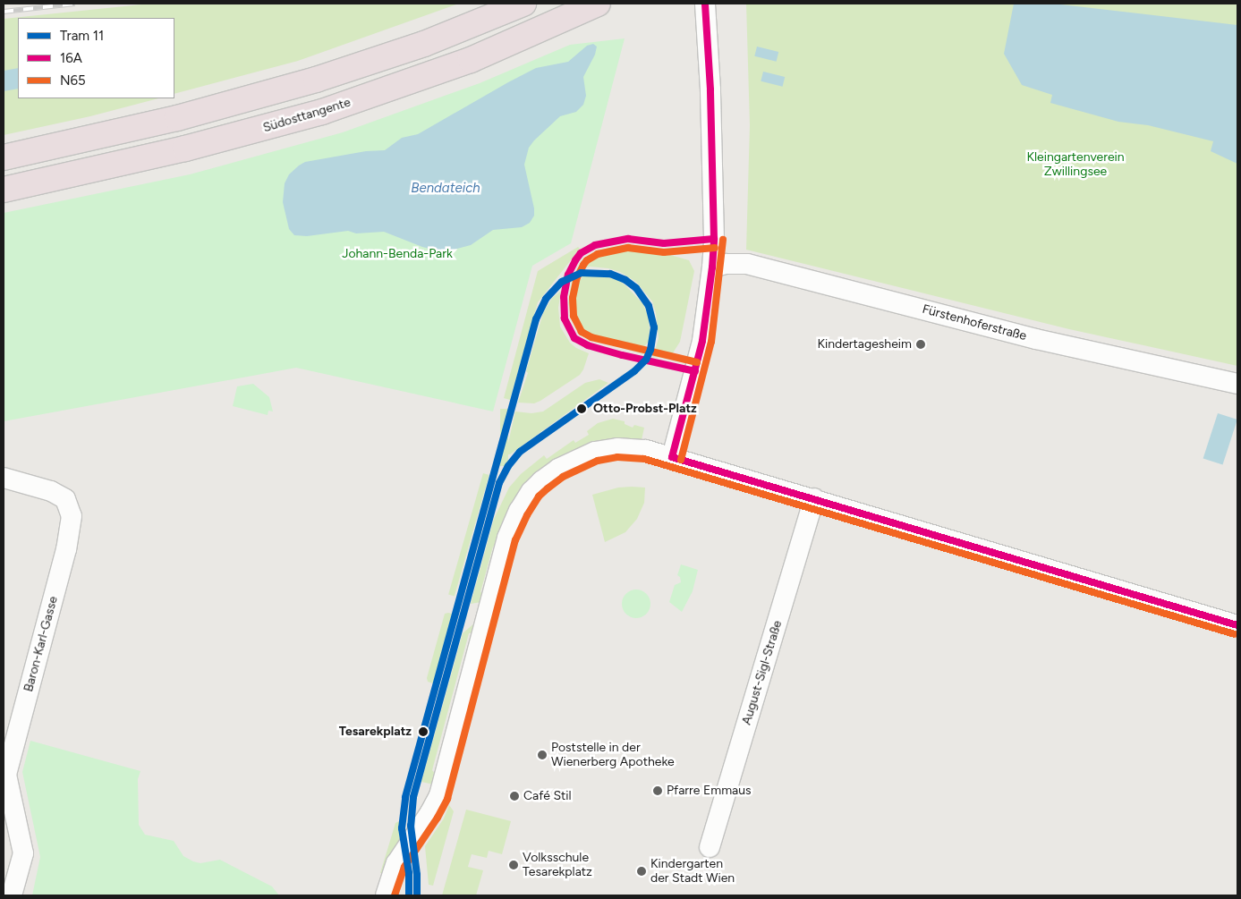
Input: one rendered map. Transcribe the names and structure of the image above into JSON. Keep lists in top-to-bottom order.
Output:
{
  "streets": {
    "highway": ["Südosttangente"],
    "street": ["Fürstenhoferstraße", "Baron-Karl-Gasse", "August-Sigl-Straße"]
  },
  "water": ["Bendateich"],
  "parks": ["Kleingartenverein Zwillingsee", "Johann-Benda-Park"],
  "places": [
    "Kindertagesheim",
    "Otto-Probst-Platz",
    "Tesarekplatz",
    "Poststelle in der Wienerberg Apotheke",
    "Pfarre Emmaus",
    "Café Stil",
    "Volksschule Tesarekplatz",
    "Kindergarten der Stadt Wien"
  ],
  "lines": ["transit line 16A", "transit line N65", "tram line 11"],
  "legend": ["Tram 11", "16A", "N65"]
}
